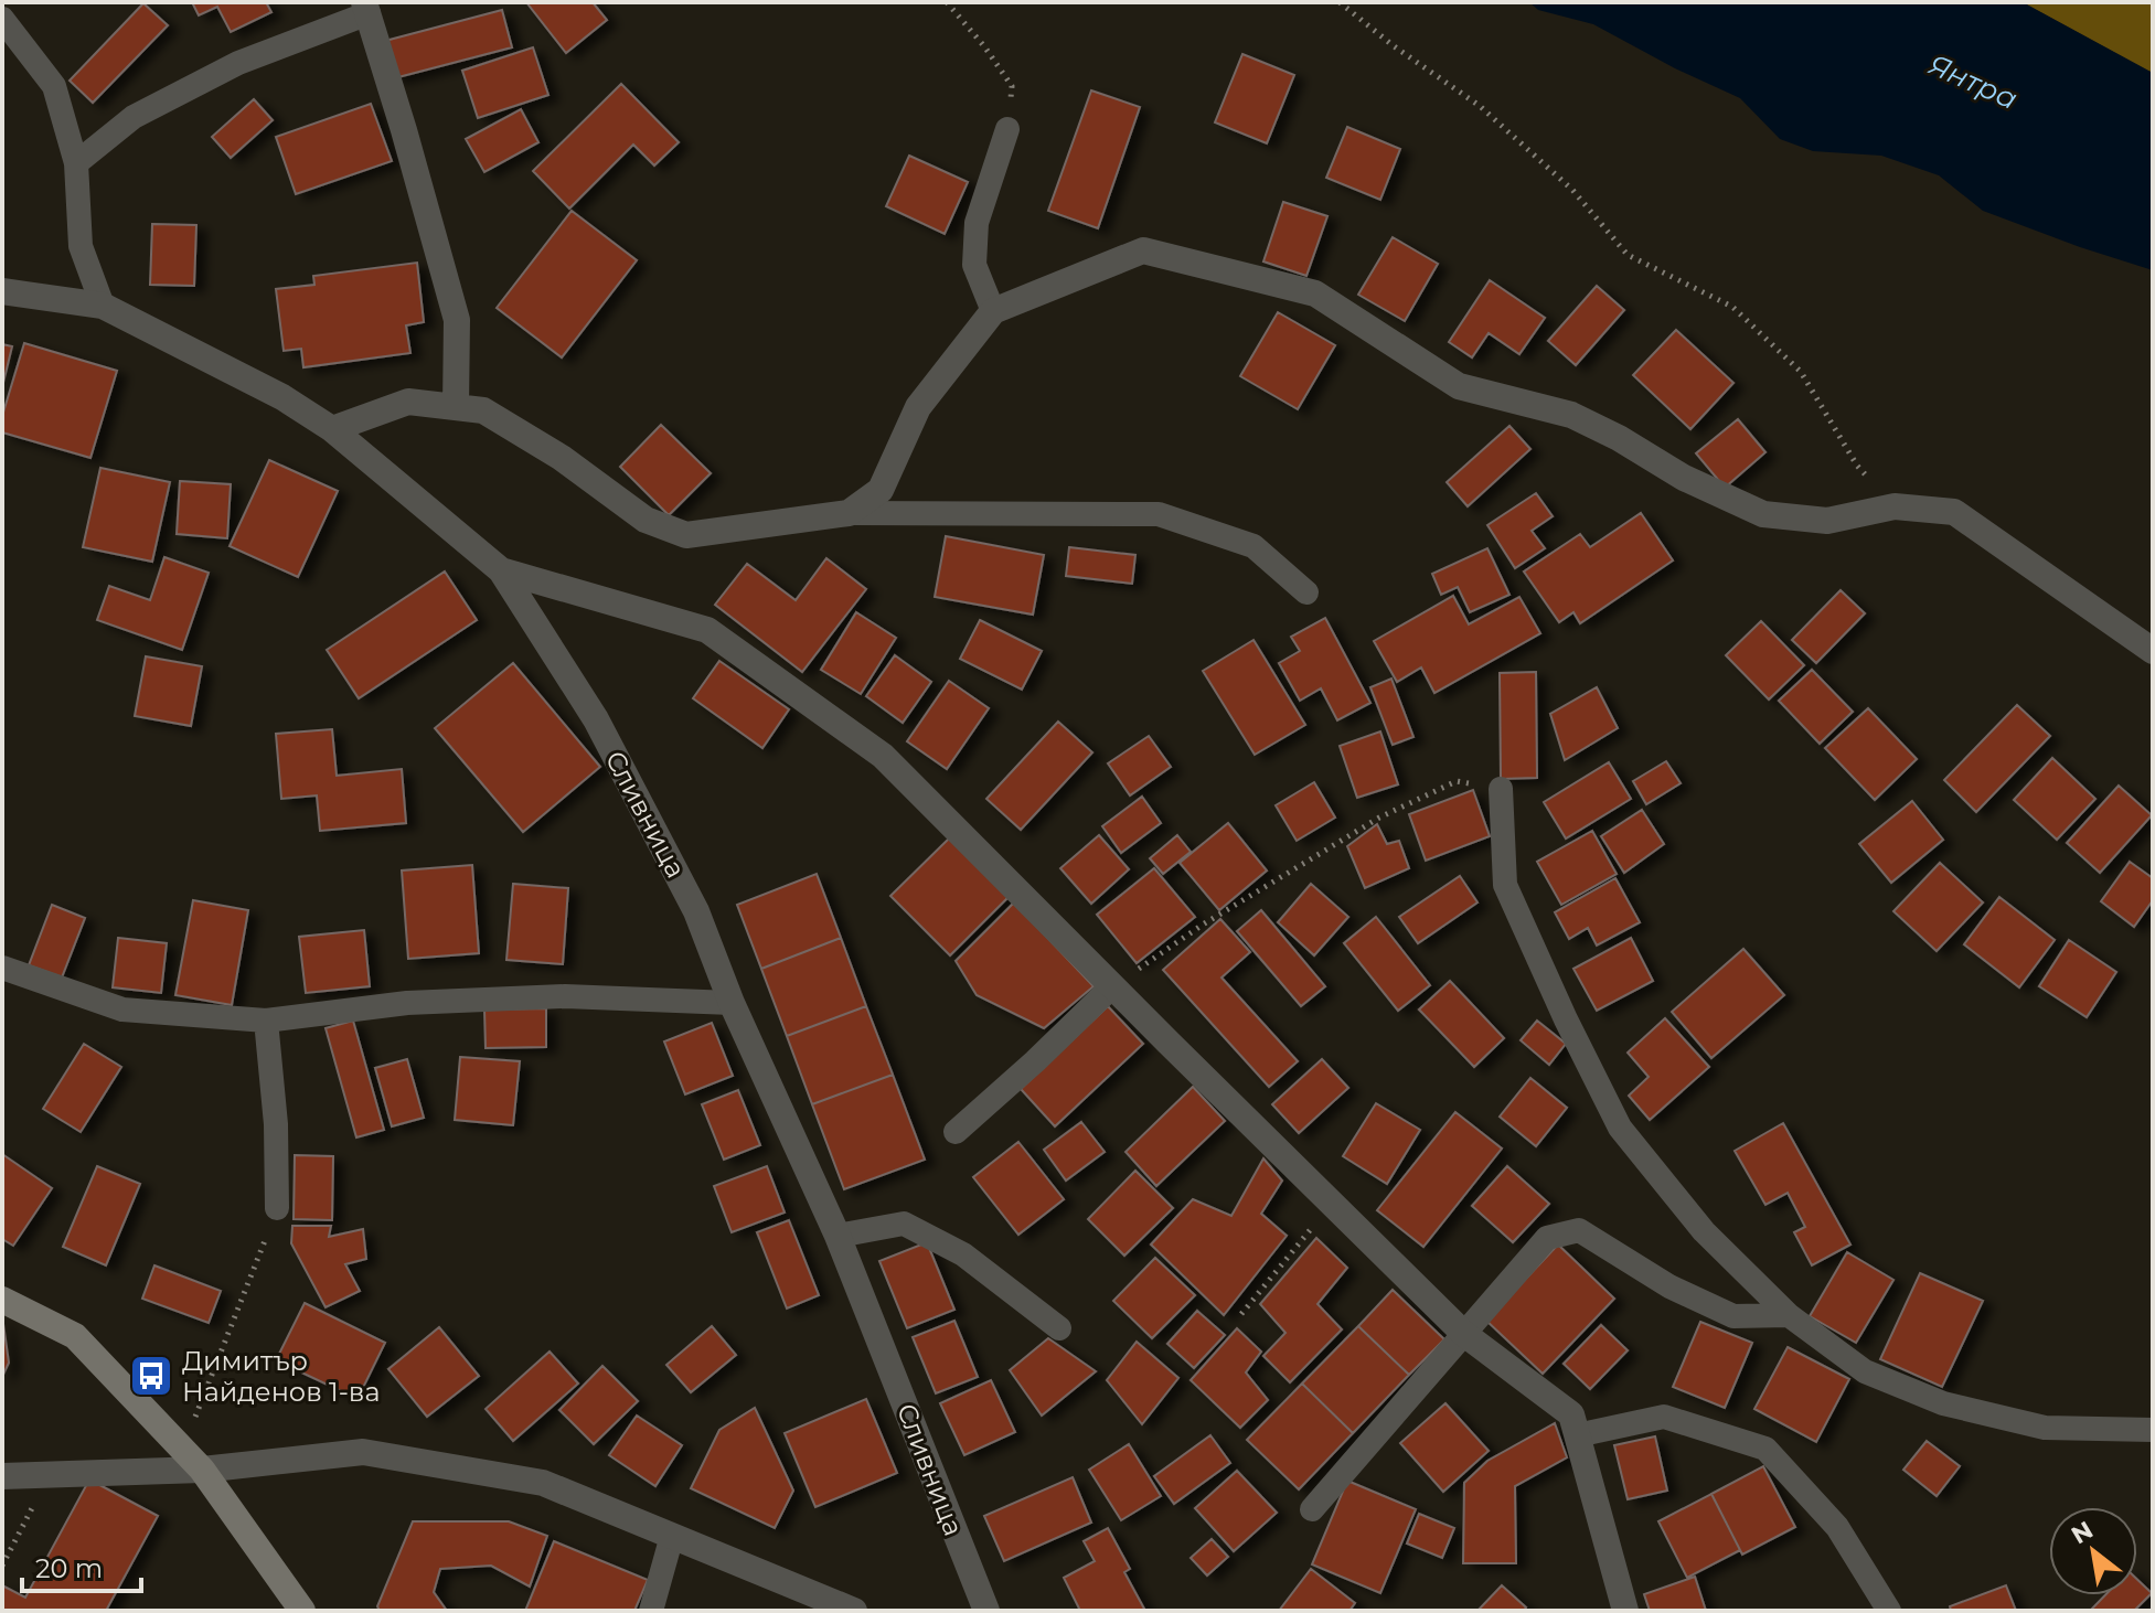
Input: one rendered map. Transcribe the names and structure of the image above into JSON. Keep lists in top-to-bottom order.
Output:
{
  "streets": {
    "street": ["Сливница"]
  },
  "water": ["Янтра"],
  "places": {
    "bus stop": ["Димитър Найденов 1-ва"]
  },
  "scale_bar": "20 m",
  "north": "top left"
}
